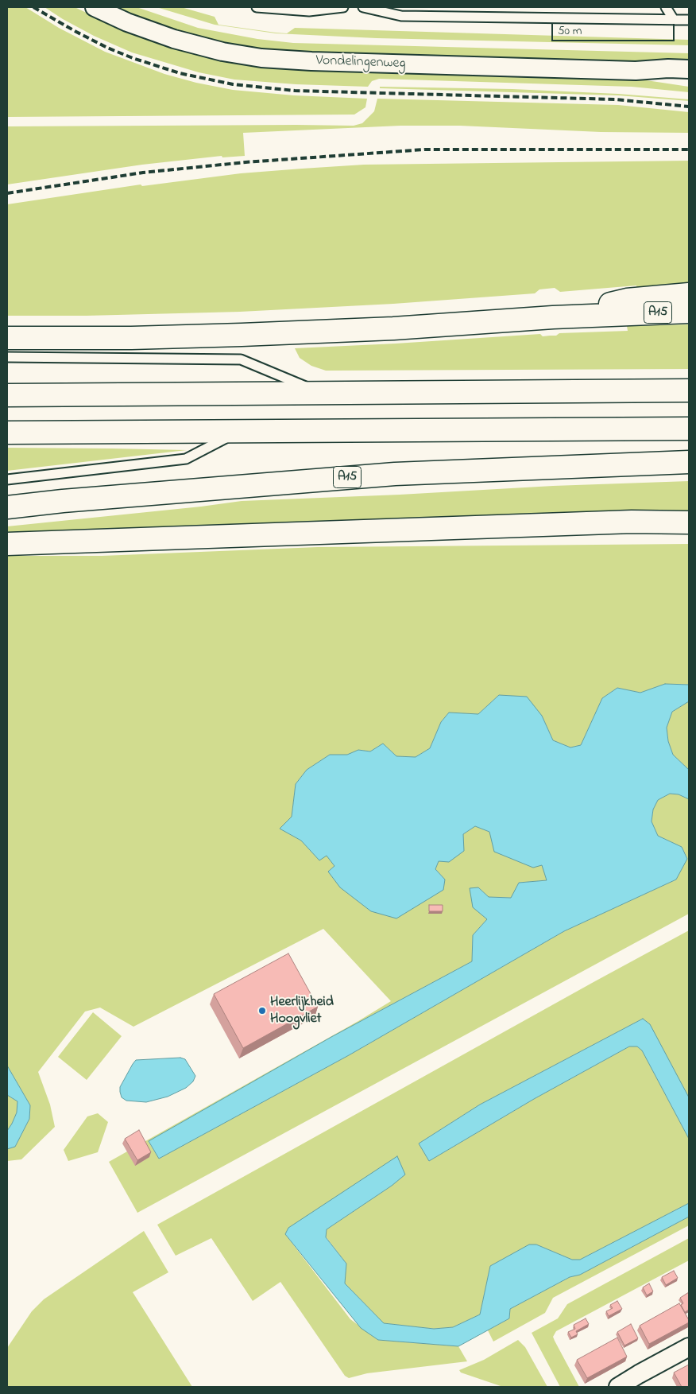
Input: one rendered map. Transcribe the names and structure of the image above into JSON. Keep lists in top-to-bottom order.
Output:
{
  "streets": {
    "highway": ["A15"],
    "street": ["Vondelingenweg"]
  },
  "places": ["Heerlijkheid Hoogvliet"],
  "scale_bar": "50 m"
}
